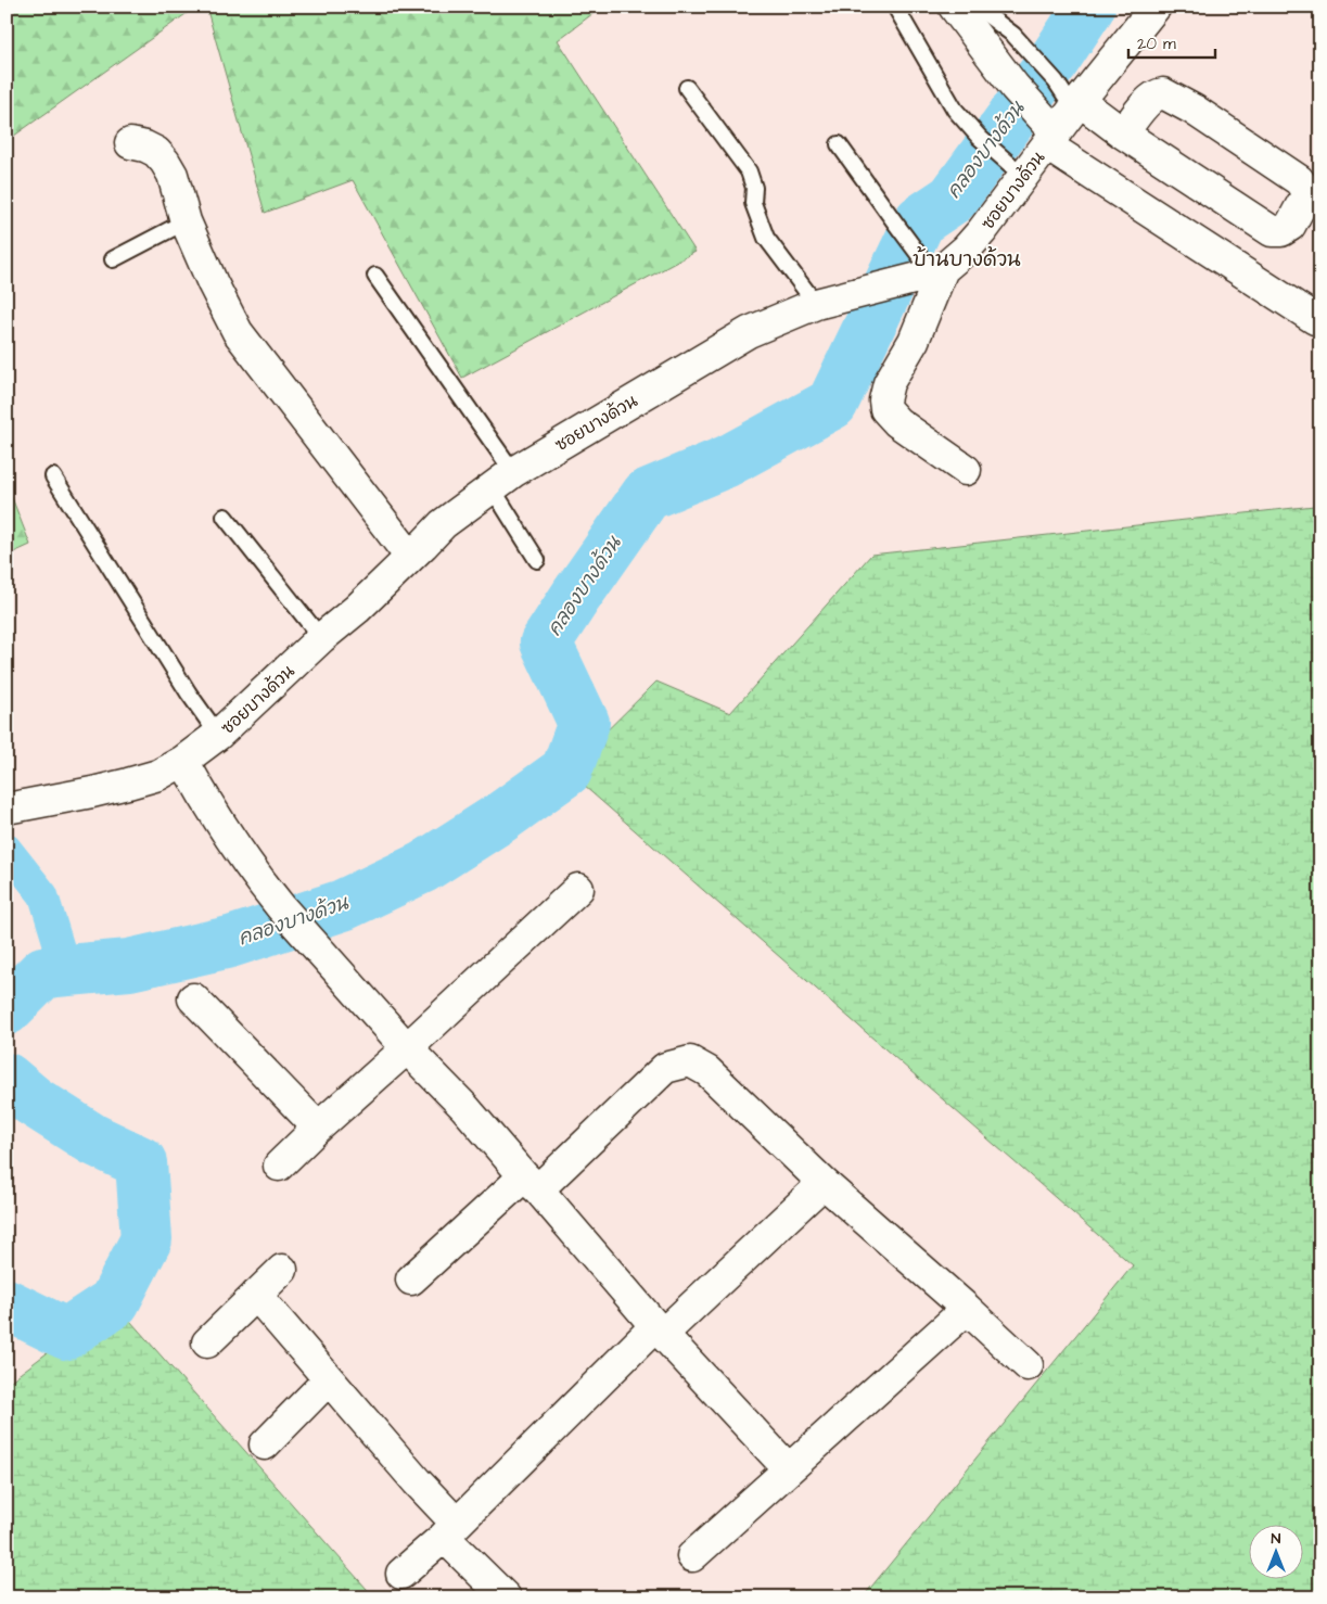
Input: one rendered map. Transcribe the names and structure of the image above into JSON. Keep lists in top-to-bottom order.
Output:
{
  "streets": {
    "street": ["ซอยบางด้วน"]
  },
  "districts": ["บ้านบางด้วน"],
  "water": ["คลองบางด้วน"],
  "scale_bar": "20 m",
  "north": "top"
}
